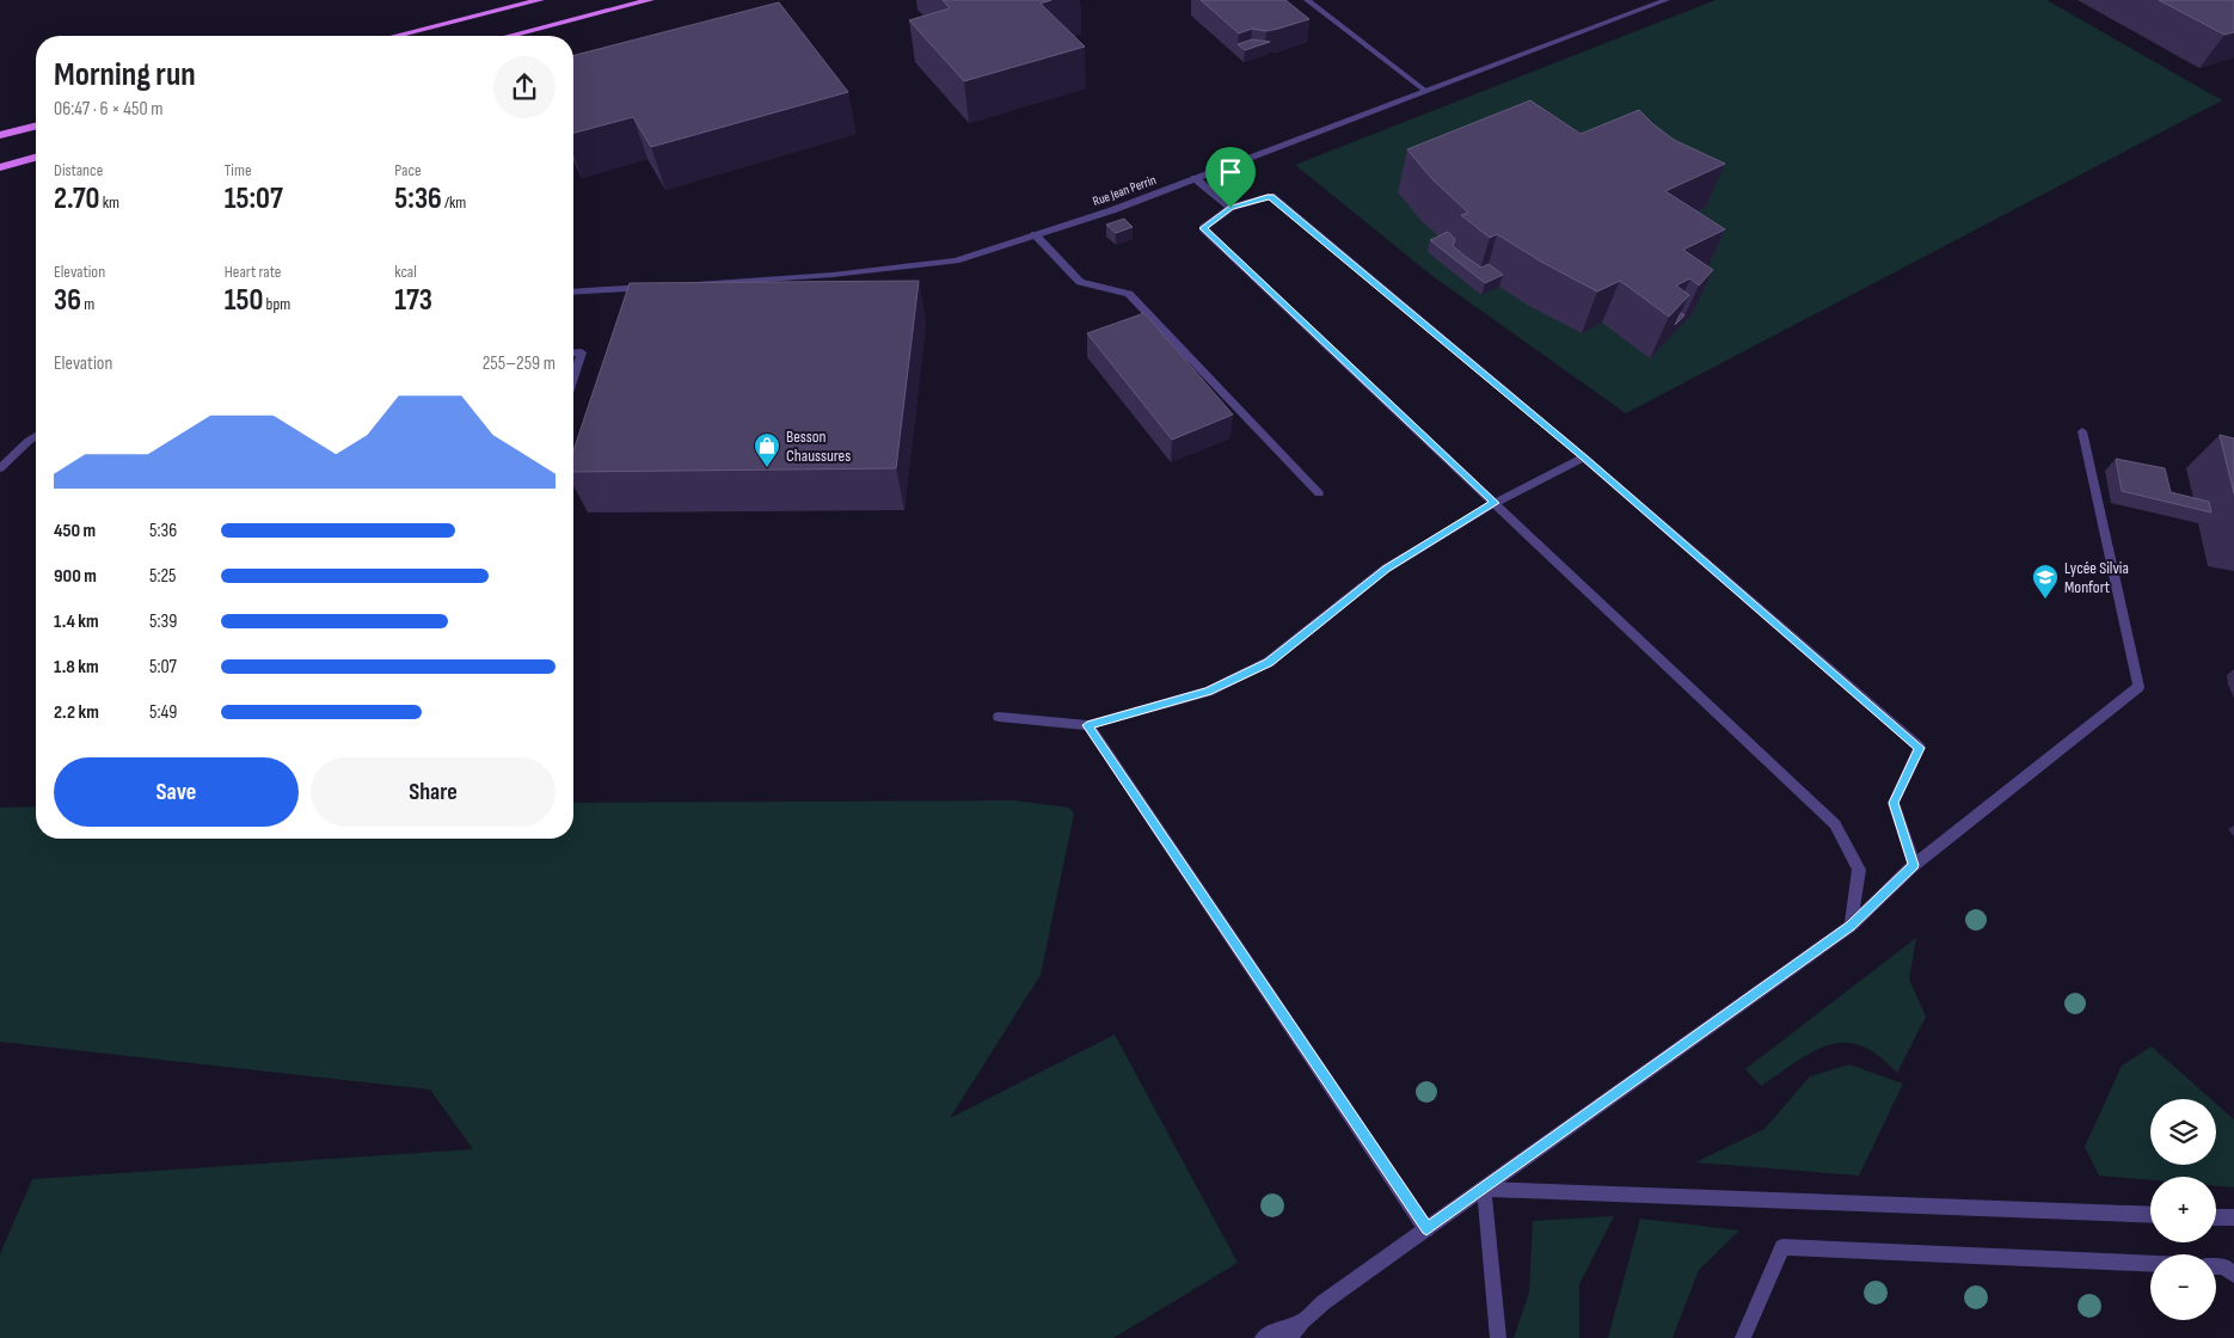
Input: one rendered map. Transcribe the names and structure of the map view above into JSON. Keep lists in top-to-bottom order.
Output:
{
  "streets": {
    "street": ["Rue Jean Perrin"]
  },
  "places": {
    "shop": ["Besson Chaussures"],
    "school or university": ["Lycée Silvia Monfort"]
  },
  "page": {
    "heading": ["Morning run", "06:47 · 6 × 450 m"],
    "stats": [
      ["Distance", "2.70 km"],
      ["Time", "15:07"],
      ["Pace", "5:36 /km"],
      ["Elevation", "36 m"],
      ["Heart rate", "150 bpm"],
      ["kcal", "173"]
    ],
    "chart": ["Elevation", "255–259 m"],
    "list": [
      {
        "name": "450 m",
        "note": "5:36"
      },
      {
        "name": "900 m",
        "note": "5:25"
      },
      {
        "name": "1.4 km",
        "note": "5:39"
      },
      {
        "name": "1.8 km",
        "note": "5:07"
      },
      {
        "name": "2.2 km",
        "note": "5:49"
      }
    ],
    "buttons": ["Save", "Share"],
    "map_buttons": ["+", "−"]
  }
}
